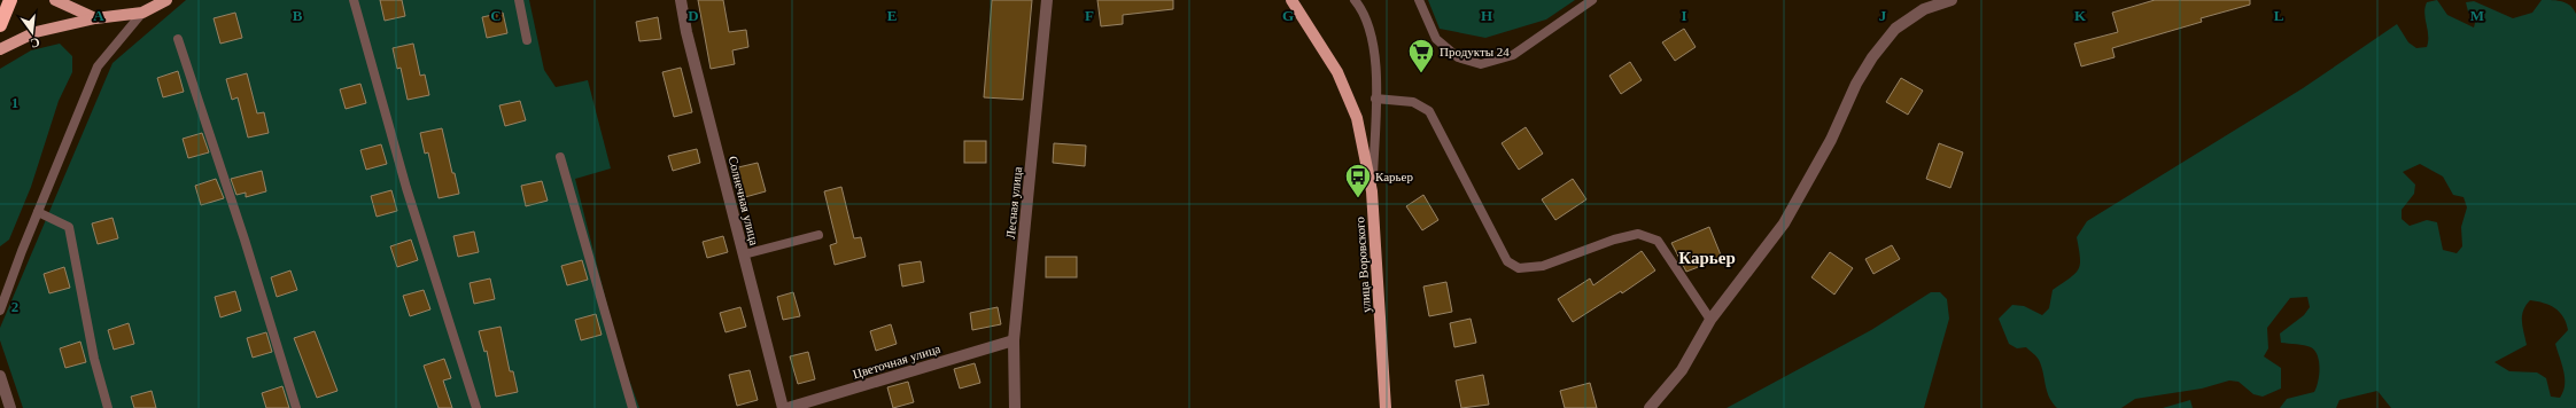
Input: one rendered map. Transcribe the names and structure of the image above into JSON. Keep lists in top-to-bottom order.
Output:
{
  "streets": {
    "main road": ["улица Воровского"],
    "street": ["Солнечная улица", "Лесная улица", "Цветочная улица"]
  },
  "crossings": [
    ["Лесная улица", "Цветочная улица"]
  ],
  "districts": ["Карьер"],
  "places": {
    "supermarket": ["Продукты 24"],
    "bus stop": ["Карьер"]
  },
  "north": "bottom",
  "grid": {
    "columns": [
      "A",
      "B",
      "C",
      "D",
      "E",
      "F",
      "G",
      "H",
      "I",
      "J",
      "K",
      "L",
      "M"
    ],
    "rows": ["1", "2"]
  }
}
